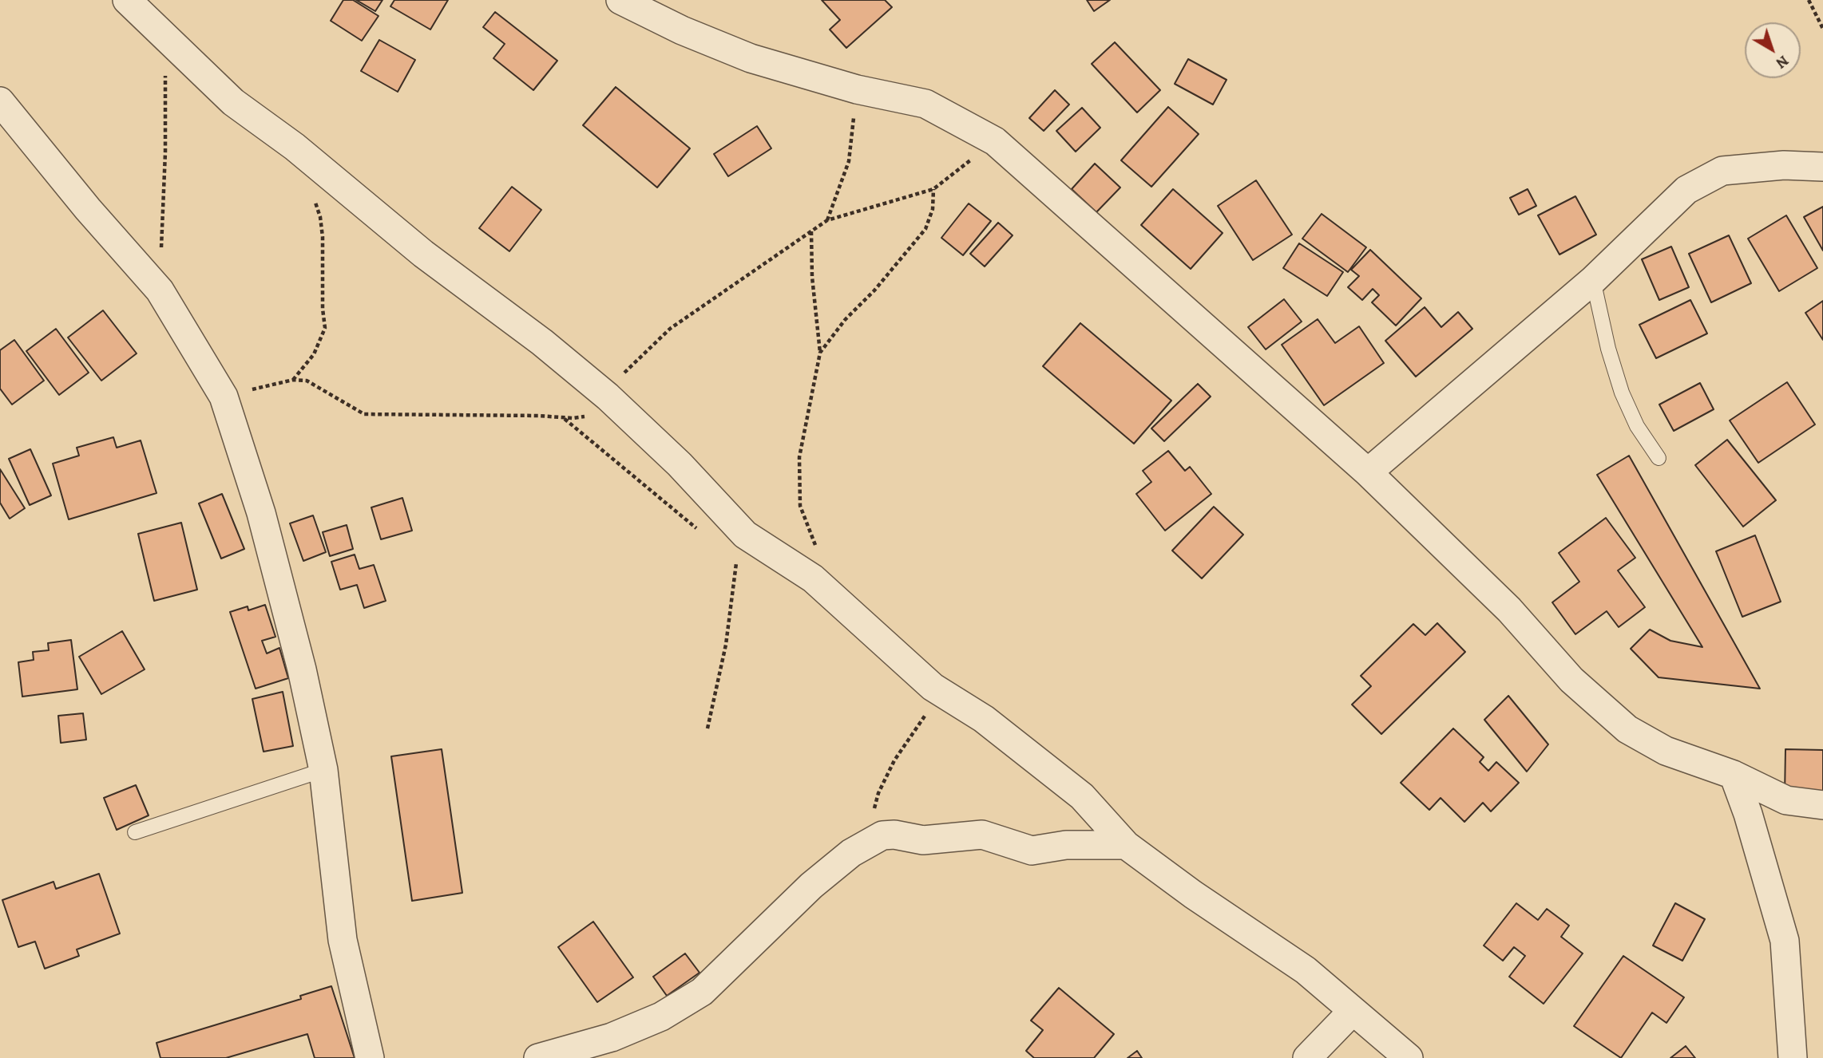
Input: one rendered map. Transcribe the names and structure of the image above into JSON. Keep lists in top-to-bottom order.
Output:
{
  "north": "bottom right"
}
